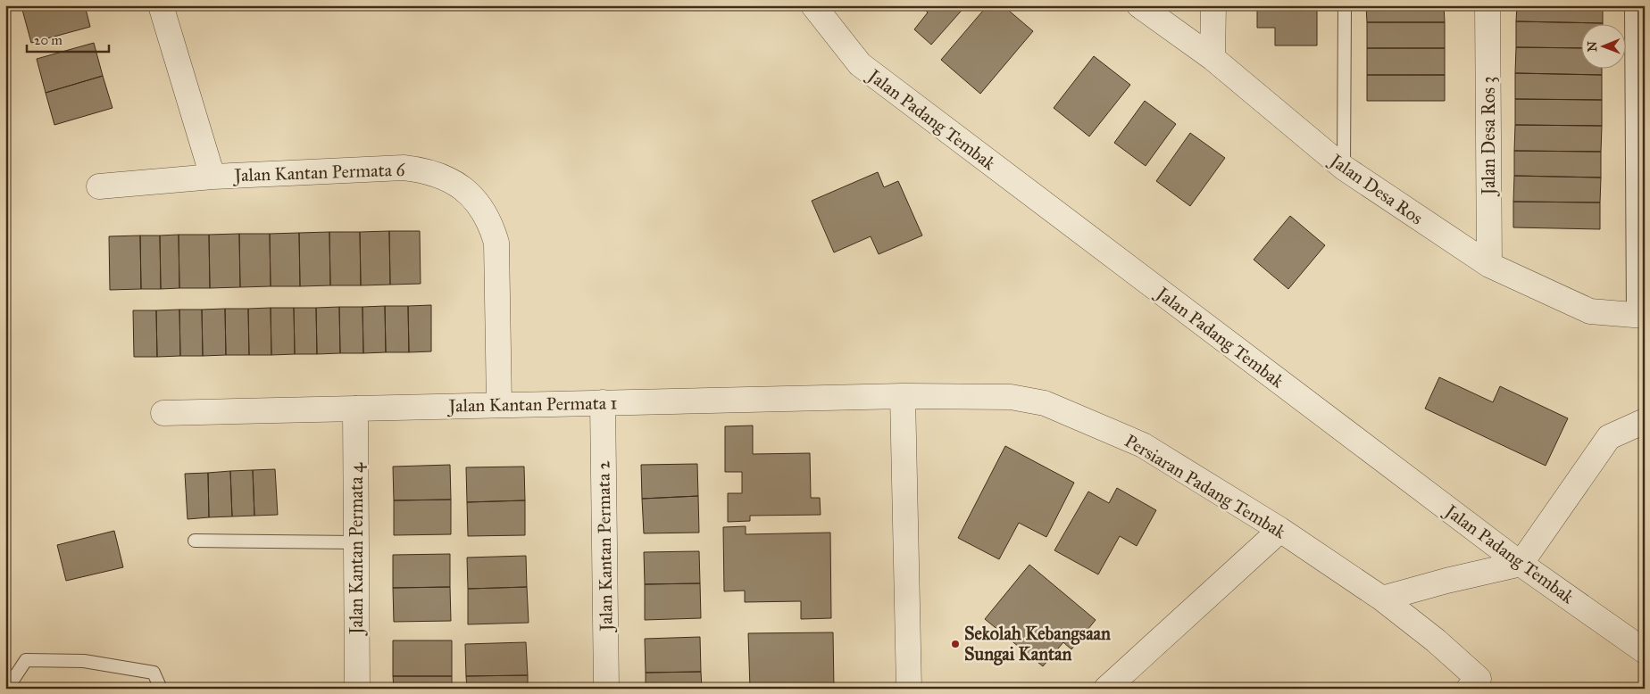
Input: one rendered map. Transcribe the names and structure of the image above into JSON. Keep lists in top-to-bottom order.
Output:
{
  "streets": {
    "street": [
      "Jalan Padang Tembak",
      "Jalan Desa Ros 3",
      "Jalan Kantan Permata 6",
      "Jalan Desa Ros",
      "Jalan Kantan Permata 1",
      "Persiaran Padang Tembak",
      "Jalan Kantan Permata 2",
      "Jalan Kantan Permata 4"
    ]
  },
  "crossings": [
    ["Jalan Desa Ros 3", "Jalan Desa Ros"],
    ["Jalan Kantan Permata 6", "Jalan Kantan Permata 1"],
    ["Jalan Kantan Permata 1", "Persiaran Padang Tembak"],
    ["Jalan Kantan Permata 1", "Jalan Kantan Permata 2"],
    ["Jalan Kantan Permata 1", "Jalan Kantan Permata 4"]
  ],
  "places": ["Sekolah Kebangsaan Sungai Kantan"],
  "scale_bar": "20 m",
  "north": "left"
}
